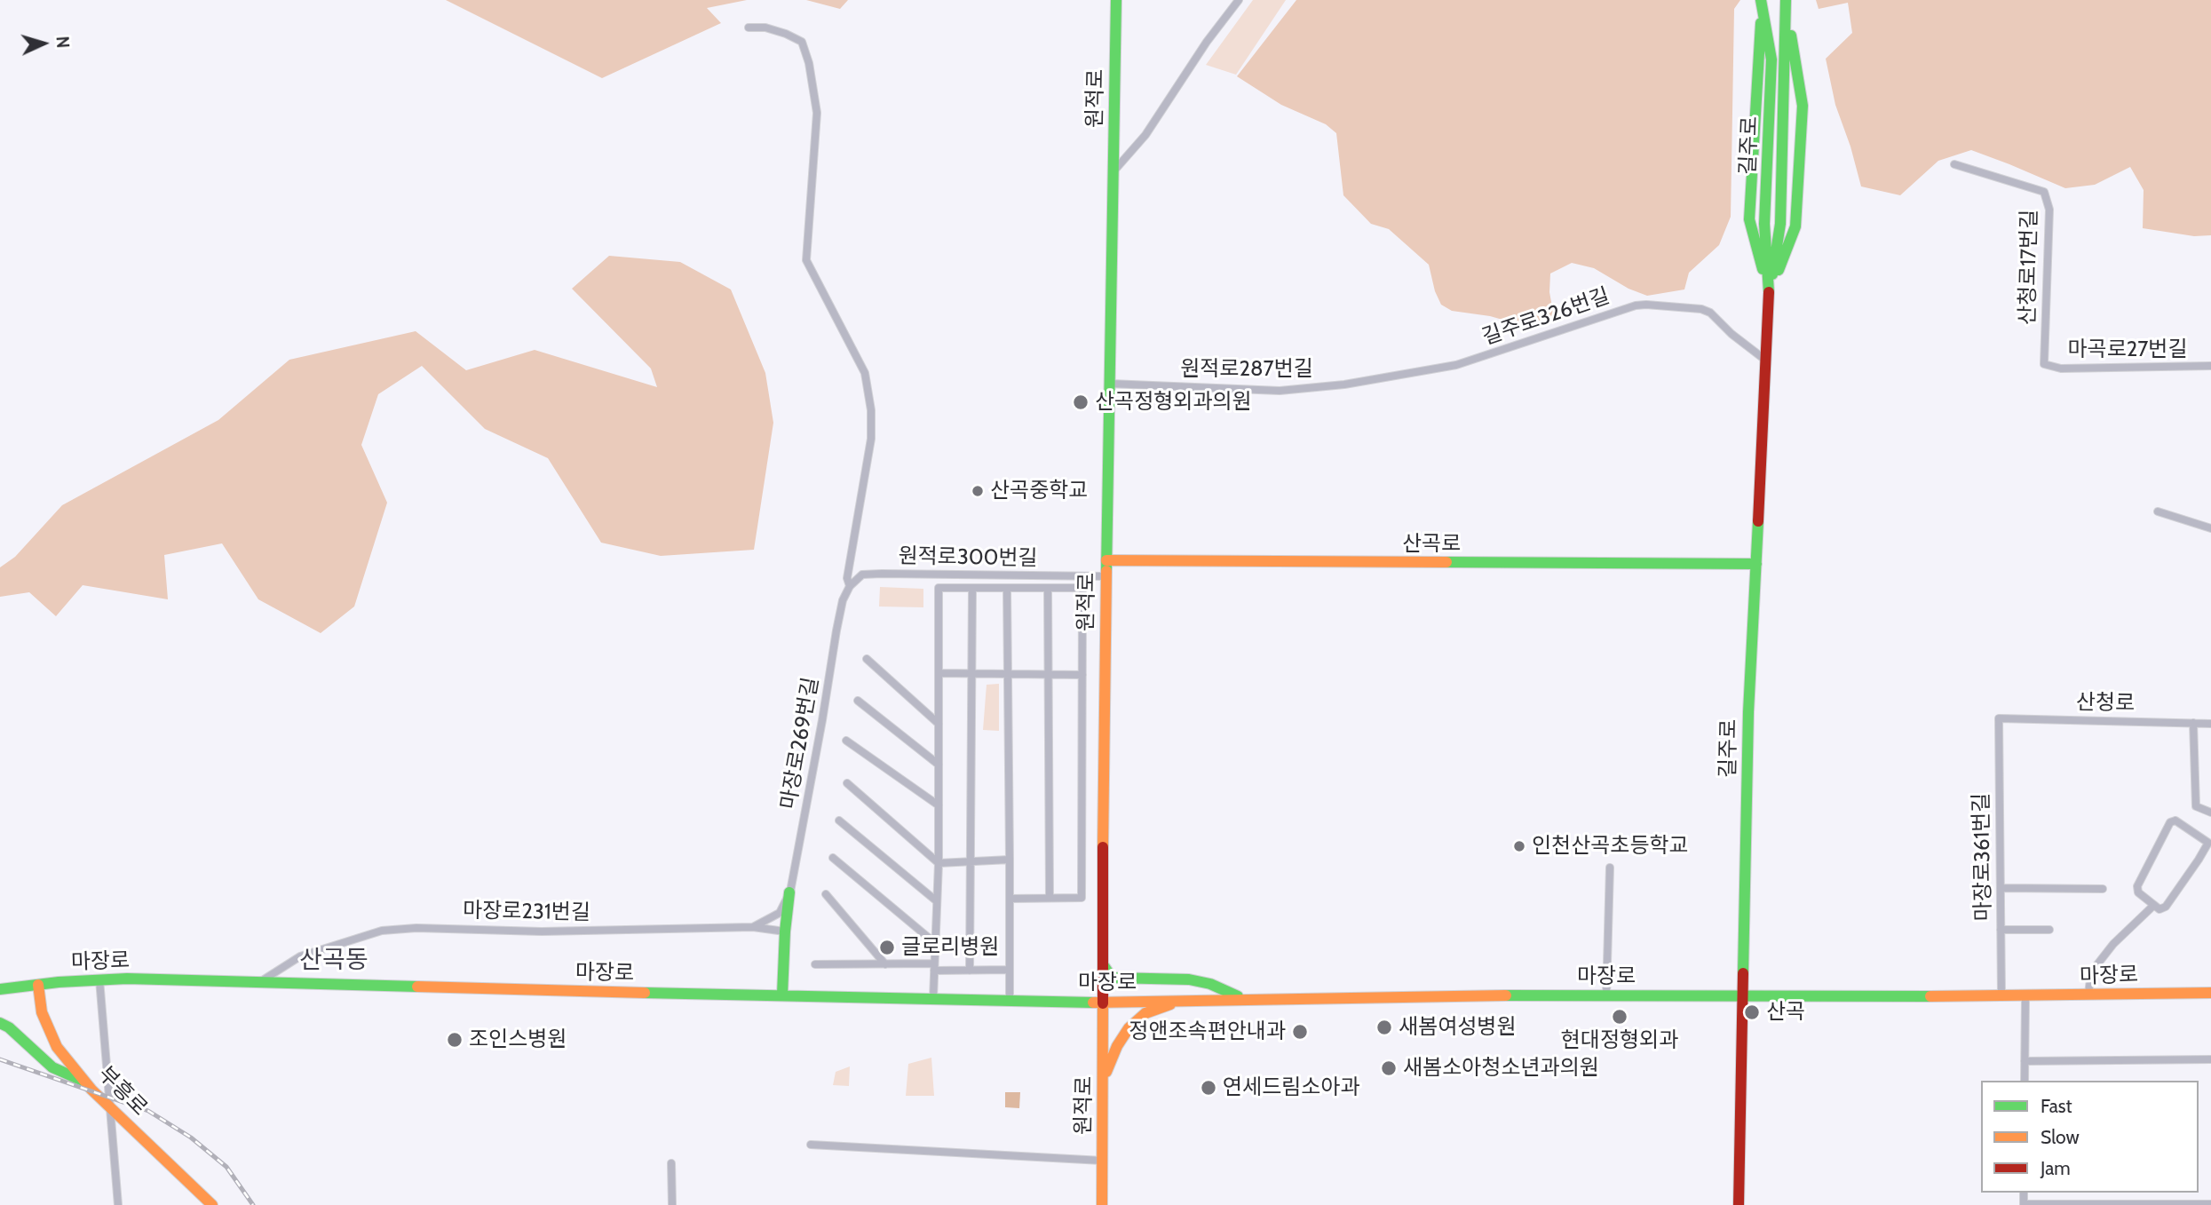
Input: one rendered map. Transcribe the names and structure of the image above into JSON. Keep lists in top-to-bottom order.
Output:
{
  "streets": {
    "main road": [
      "원적로",
      "길주로",
      "산곡로",
      "마장로",
      "부흥로"
    ],
    "street": [
      "산청로17번길",
      "길주로326번길",
      "마곡로27번길",
      "원적로287번길",
      "원적로300번길",
      "산청로",
      "마장로269번길",
      "마장로361번길",
      "마장로231번길"
    ]
  },
  "crossings": [
    ["원적로", "원적로287번길"],
    ["원적로", "산곡로"],
    ["원적로", "원적로300번길"],
    ["원적로", "마장로"],
    ["길주로", "길주로326번길"],
    ["길주로", "산곡로"],
    ["길주로", "마장로"],
    ["산청로17번길", "마곡로27번길"],
    ["길주로326번길", "원적로287번길"],
    ["원적로300번길", "마장로269번길"],
    ["산청로", "마장로361번길"],
    ["마장로269번길", "마장로231번길"],
    ["마장로361번길", "마장로"],
    ["마장로231번길", "마장로"],
    ["마장로", "부흥로"]
  ],
  "districts": ["산곡동"],
  "places": [
    "산곡정형외과의원",
    "산곡중학교",
    "인천산곡초등학교",
    "글로리병원",
    "산곡",
    "현대정형외과",
    "새봄여성병원",
    "정앤조속편안내과",
    "조인스병원",
    "새봄소아청소년과의원",
    "연세드림소아과"
  ],
  "legend": ["Fast", "Slow", "Jam"],
  "north": "right"
}
